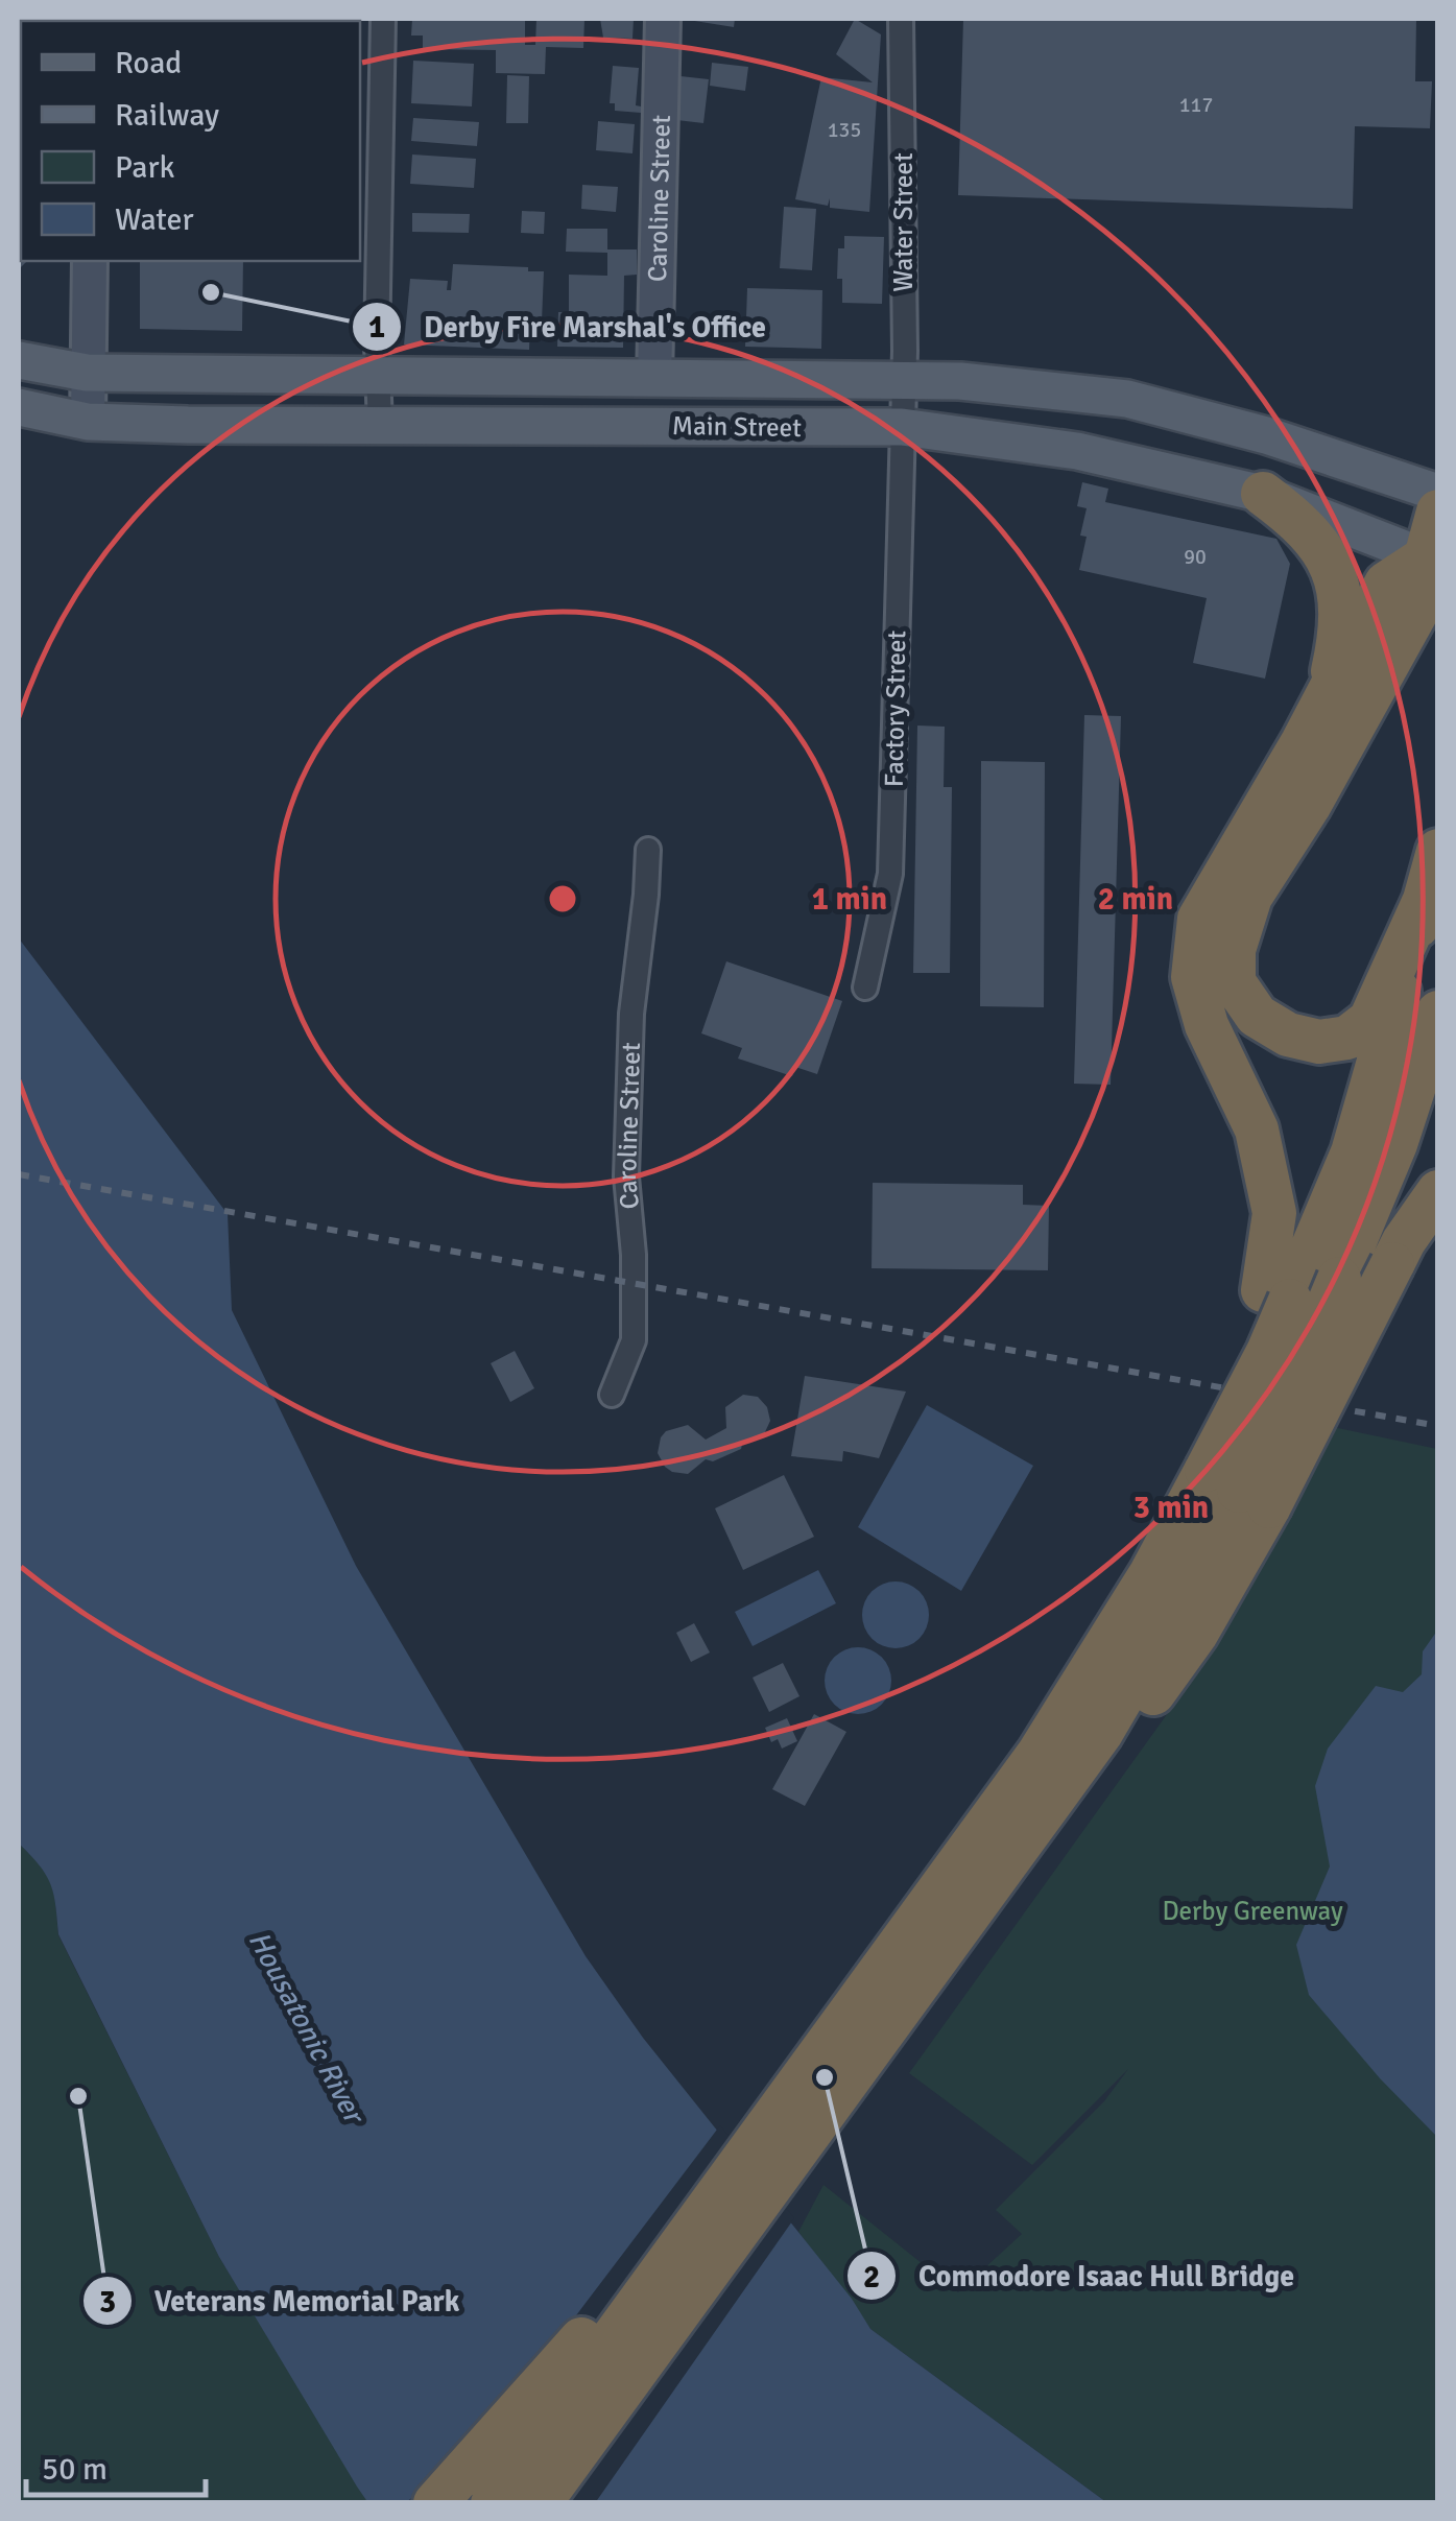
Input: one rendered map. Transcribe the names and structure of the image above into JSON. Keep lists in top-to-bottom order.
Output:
{
  "streets": {
    "main road": ["Caroline Street", "Main Street"],
    "street": ["Water Street", "Factory Street"]
  },
  "crossings": [
    ["Caroline Street", "Main Street"],
    ["Water Street", "Main Street"],
    ["Water Street", "Factory Street"],
    ["Main Street", "Factory Street"]
  ],
  "water": ["Housatonic River"],
  "parks": ["Derby Greenway"],
  "places": ["Derby Fire Marshal's Office", "Commodore Isaac Hull Bridge", "Veterans Memorial Park"],
  "house_numbers": ["117", "135", "90"],
  "legend": [
    "Road",
    "Railway",
    "Park",
    "Water"
  ],
  "scale_bar": "50 m",
  "rings": ["1 min", "2 min", "3 min"]
}
